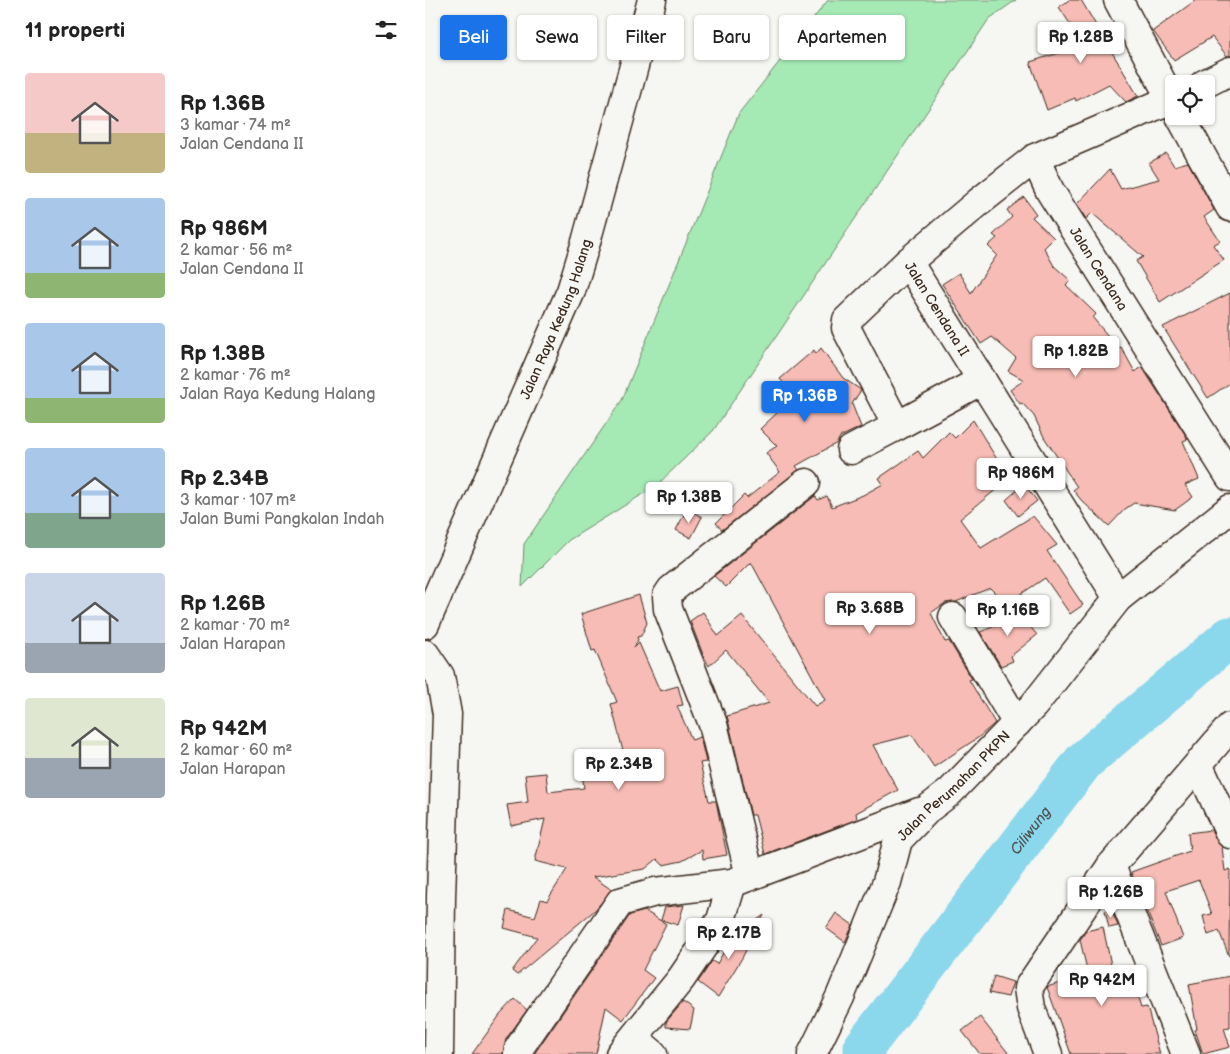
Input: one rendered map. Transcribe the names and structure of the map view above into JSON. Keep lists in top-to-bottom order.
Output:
{
  "streets": {
    "street": [
      "Jalan Cendana",
      "Jalan Cendana II",
      "Jalan Raya Kedung Halang",
      "Jalan Perumahan PKPN"
    ]
  },
  "crossings": [
    ["Jalan Cendana II", "Jalan Perumahan PKPN"]
  ],
  "water": ["Ciliwung"],
  "page": {
    "heading": "11 properti",
    "chip": [
      "Beli",
      "Sewa",
      "Filter",
      "Baru",
      "Apartemen"
    ],
    "price": [
      "Rp 1.28B",
      "Rp 1.82B",
      "Rp 1.36B",
      "Rp 986M",
      "Rp 1.38B",
      "Rp 3.68B",
      "Rp 1.16B",
      "Rp 2.34B",
      "Rp 1.26B",
      "Rp 2.17B",
      "Rp 942M"
    ],
    "list": [
      {
        "name": "Rp 1.36B",
        "note": "3 kamar · 74 m² · Jalan Cendana II"
      },
      {
        "name": "Rp 986M",
        "note": "2 kamar · 56 m² · Jalan Cendana II"
      },
      {
        "name": "Rp 1.38B",
        "note": "2 kamar · 76 m² · Jalan Raya Kedung Halang"
      },
      {
        "name": "Rp 2.34B",
        "note": "3 kamar · 107 m² · Jalan Bumi Pangkalan Indah"
      },
      {
        "name": "Rp 1.26B",
        "note": "2 kamar · 70 m² · Jalan Harapan"
      },
      {
        "name": "Rp 942M",
        "note": "2 kamar · 60 m² · Jalan Harapan"
      }
    ]
  }
}
